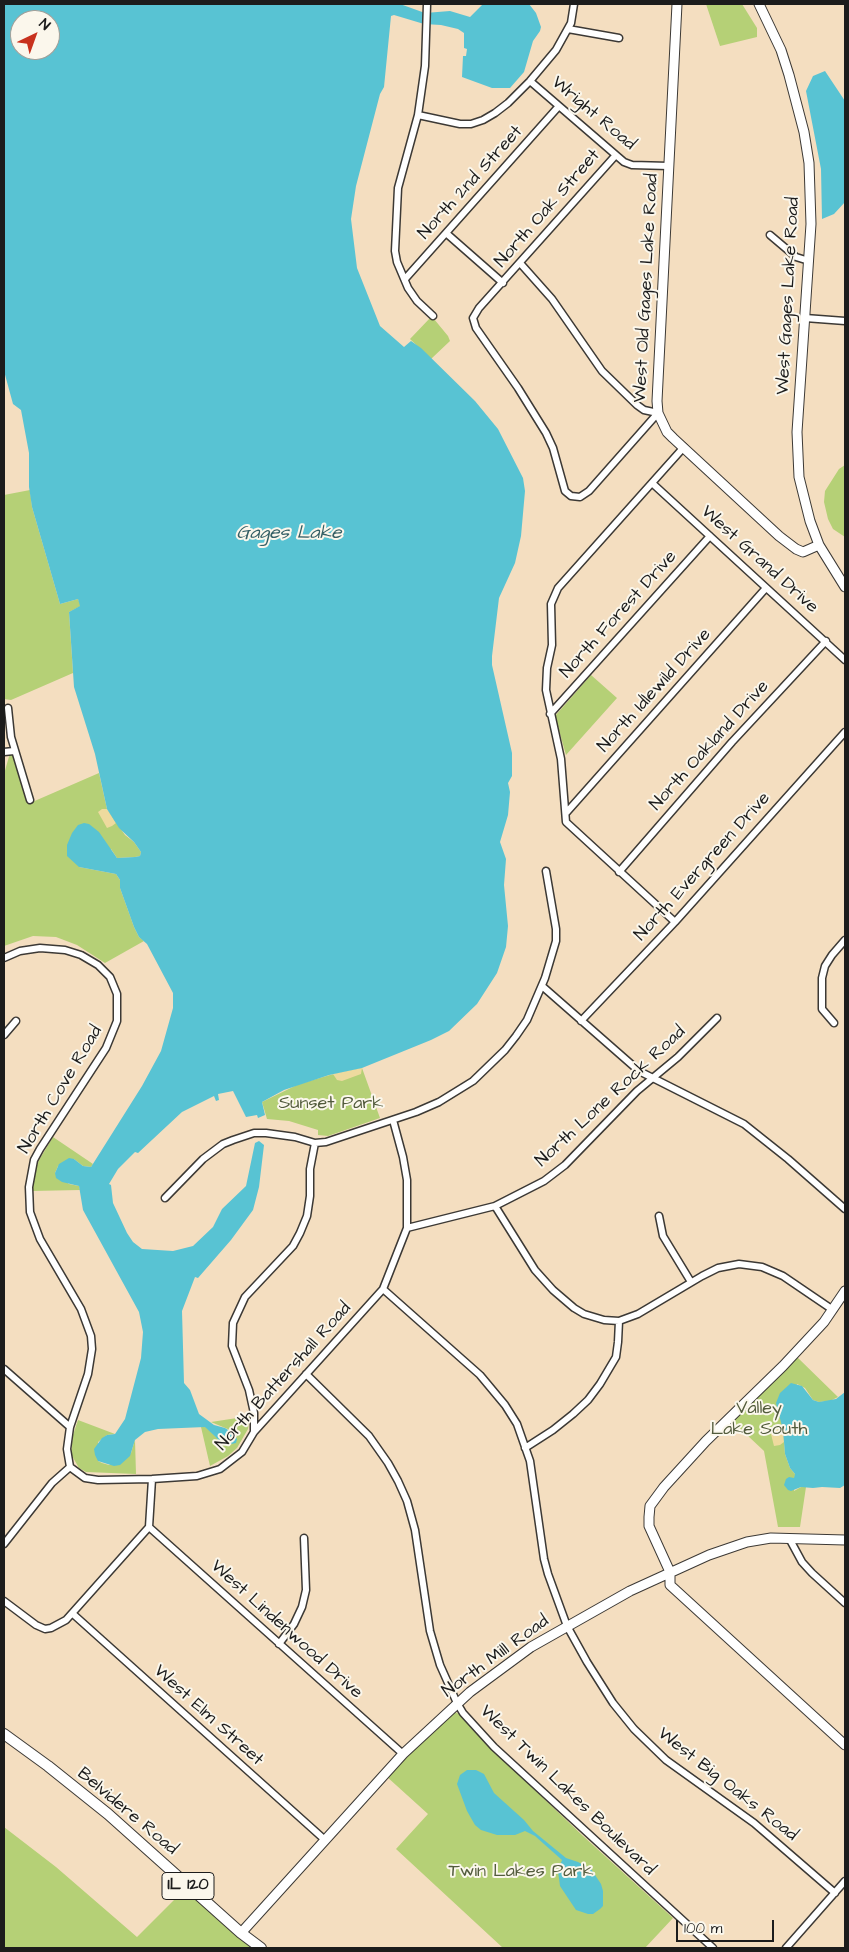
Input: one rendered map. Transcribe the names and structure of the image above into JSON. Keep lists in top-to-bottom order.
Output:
{
  "streets": {
    "main road": ["Belvidere Road", "IL 120"],
    "street": [
      "Wright Road",
      "North 2nd Street",
      "North Oak Street",
      "West Old Gages Lake Road",
      "West Gages Lake Road",
      "West Grand Drive",
      "North Forest Drive",
      "North Idlewild Drive",
      "North Oakland Drive",
      "North Evergreen Drive",
      "North Cove Road",
      "North Lone Rock Road",
      "North Battershall Road",
      "West Lindenwood Drive",
      "North Mill Road",
      "West Elm Street",
      "West Big Oaks Road",
      "West Twin Lakes Boulevard"
    ]
  },
  "crossings": [
    ["Wright Road", "North 2nd Street"],
    ["Wright Road", "North Oak Street"],
    ["Wright Road", "West Old Gages Lake Road"],
    ["North Oak Street", "West Old Gages Lake Road"],
    ["West Old Gages Lake Road", "West Gages Lake Road"],
    ["West Grand Drive", "North Forest Drive"],
    ["West Grand Drive", "North Idlewild Drive"],
    ["West Grand Drive", "North Oakland Drive"],
    ["North Cove Road", "North Battershall Road"],
    ["North Lone Rock Road", "North Battershall Road"],
    ["North Battershall Road", "West Big Oaks Road"],
    ["North Battershall Road", "West Twin Lakes Boulevard"],
    ["West Lindenwood Drive", "North Mill Road"],
    ["North Mill Road", "West Elm Street"],
    ["North Mill Road", "West Big Oaks Road"],
    ["North Mill Road", "West Twin Lakes Boulevard"],
    ["North Mill Road", "Belvidere Road"]
  ],
  "water": ["Gages Lake"],
  "parks": ["Sunset Park", "Valley Lake South", "Twin Lakes Park"],
  "scale_bar": "100 m",
  "north": "top right"
}
